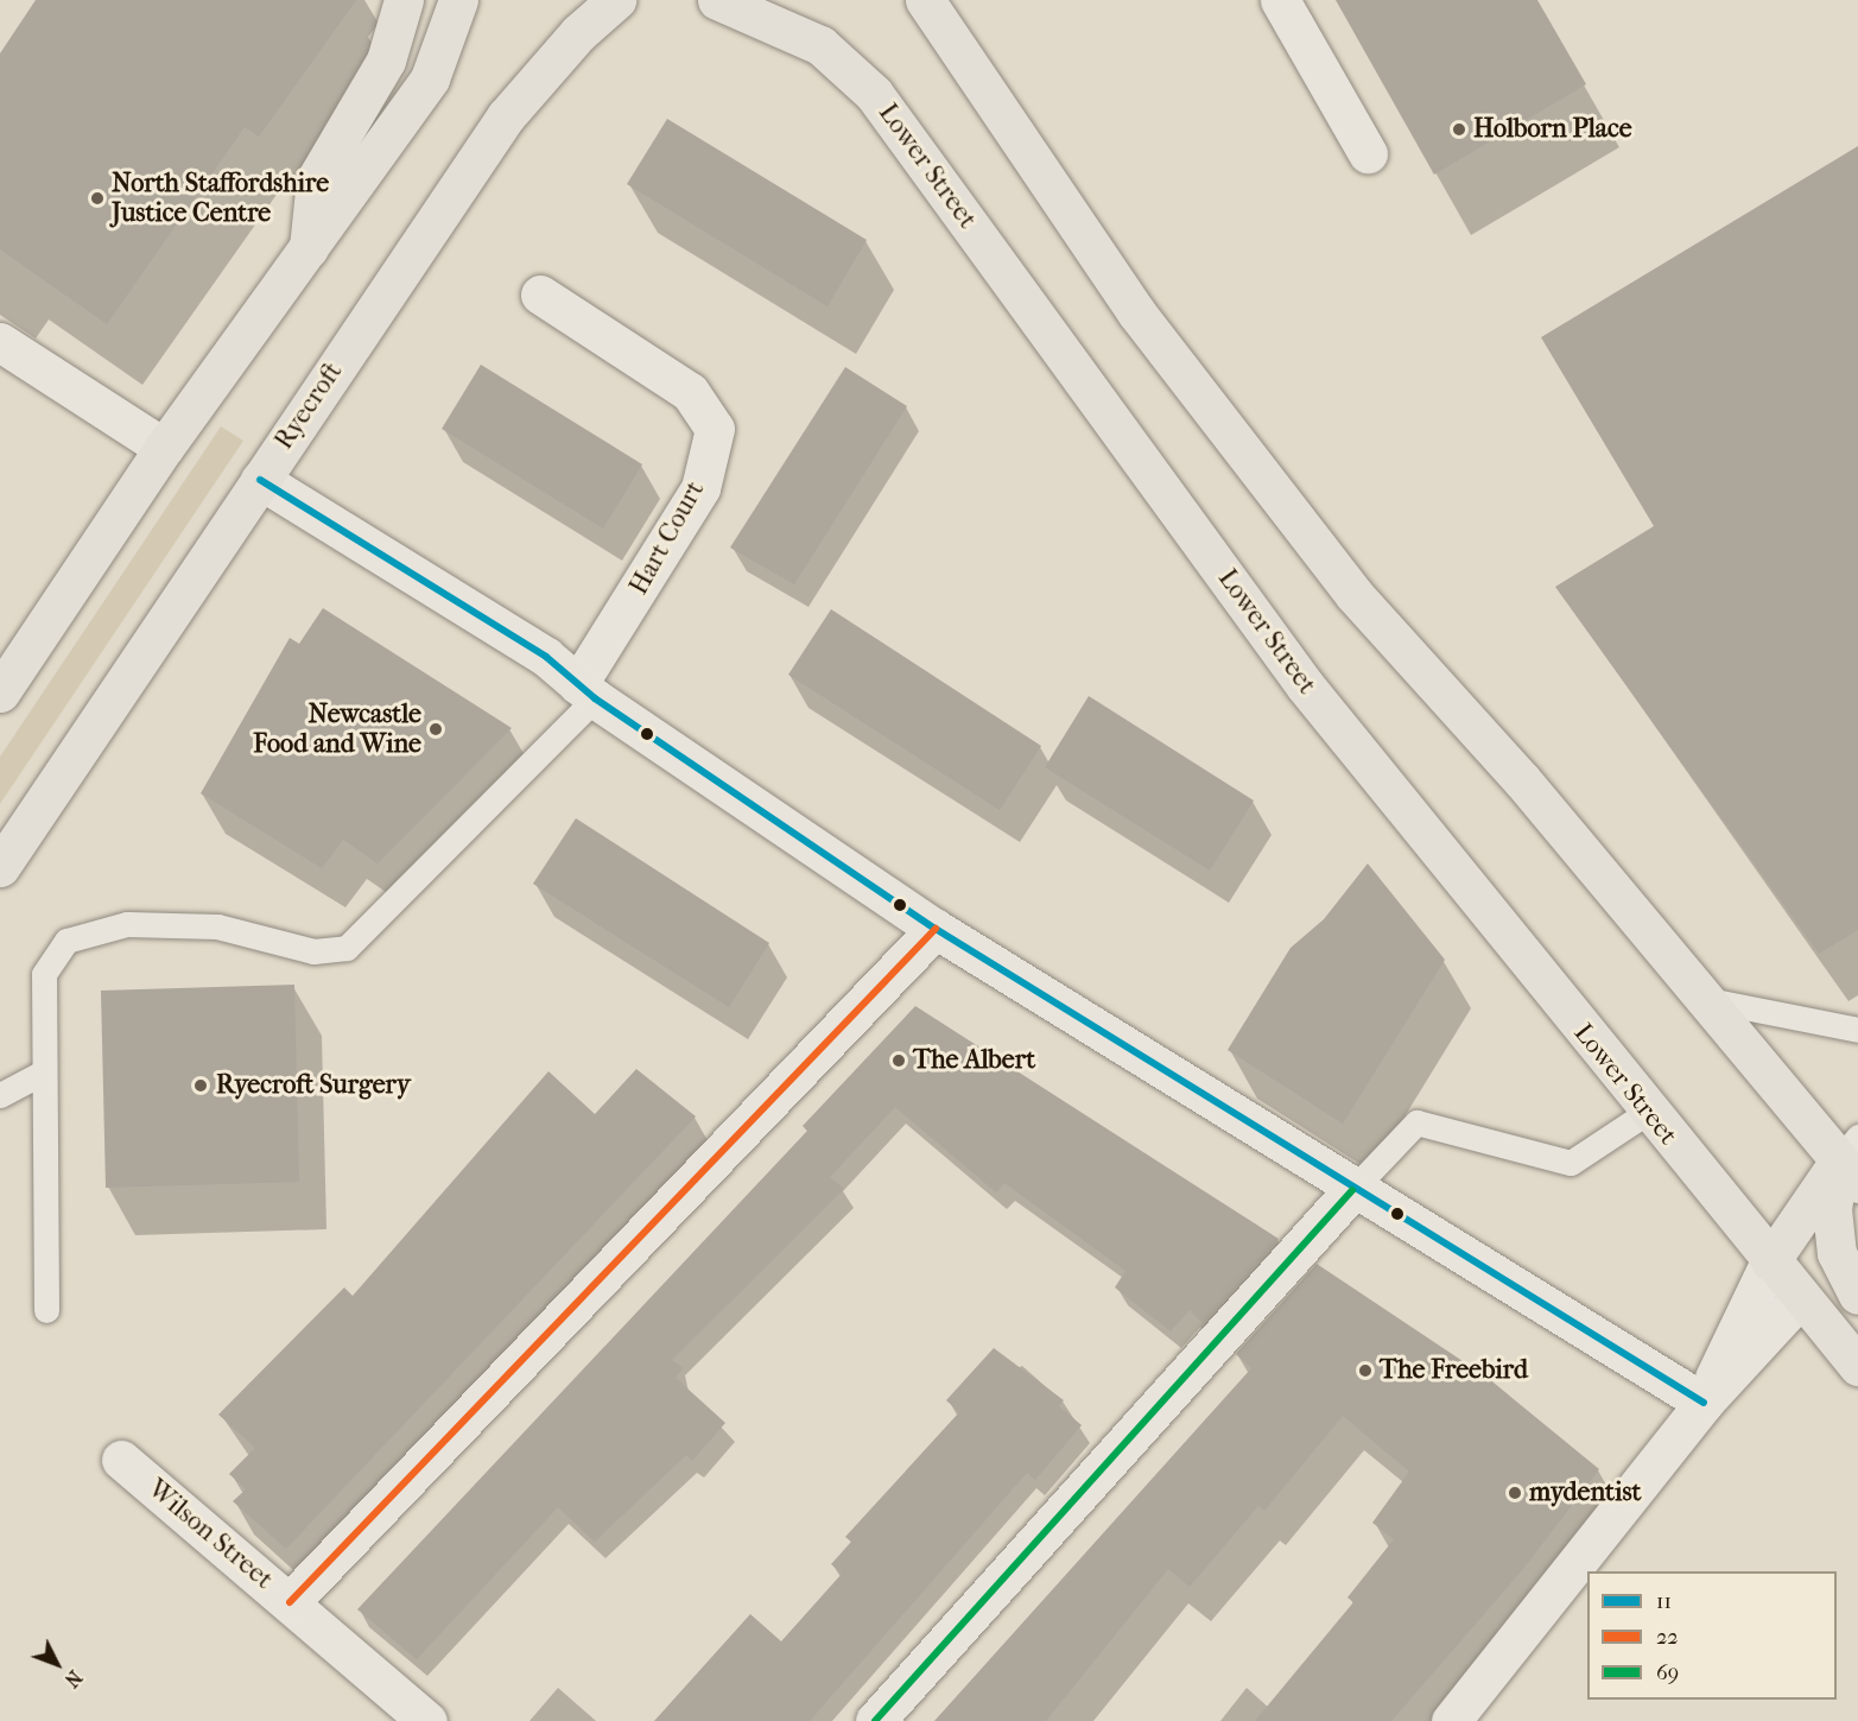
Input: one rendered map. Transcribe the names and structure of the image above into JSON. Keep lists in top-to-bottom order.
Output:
{
  "streets": {
    "highway": ["Lower Street", "Ryecroft"],
    "street": ["Hart Court", "Wilson Street"]
  },
  "places": [
    "Holborn Place",
    "North Staffordshire Justice Centre",
    "Newcastle Food and Wine",
    "The Albert",
    "Ryecroft Surgery",
    "The Freebird",
    "mydentist"
  ],
  "lines": ["transit line 11", "transit line 22", "transit line 69"],
  "legend": ["11", "22", "69"],
  "north": "bottom right"
}
